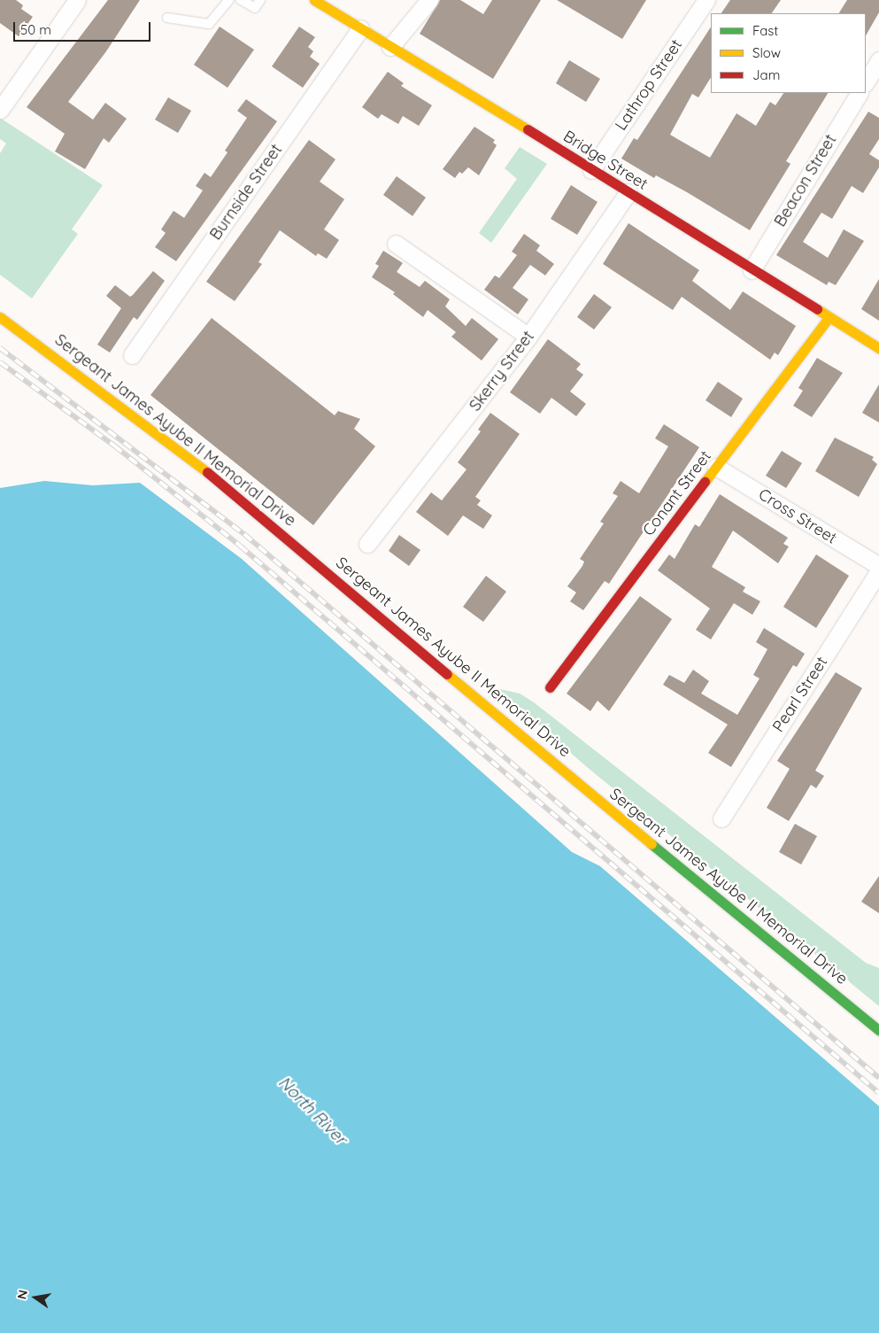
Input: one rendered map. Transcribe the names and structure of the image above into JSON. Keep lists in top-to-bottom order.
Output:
{
  "streets": {
    "main road": ["Bridge Street", "Sergeant James Ayube II Memorial Drive", "Conant Street"],
    "street": [
      "Lathrop Street",
      "Beacon Street",
      "Burnside Street",
      "Skerry Street",
      "Cross Street",
      "Pearl Street"
    ]
  },
  "crossings": [
    ["Lathrop Street", "Bridge Street"],
    ["Bridge Street", "Beacon Street"],
    ["Bridge Street", "Burnside Street"],
    ["Bridge Street", "Skerry Street"],
    ["Bridge Street", "Conant Street"],
    ["Conant Street", "Cross Street"]
  ],
  "water": ["North River"],
  "legend": ["Fast", "Slow", "Jam"],
  "scale_bar": "50 m",
  "north": "left"
}
